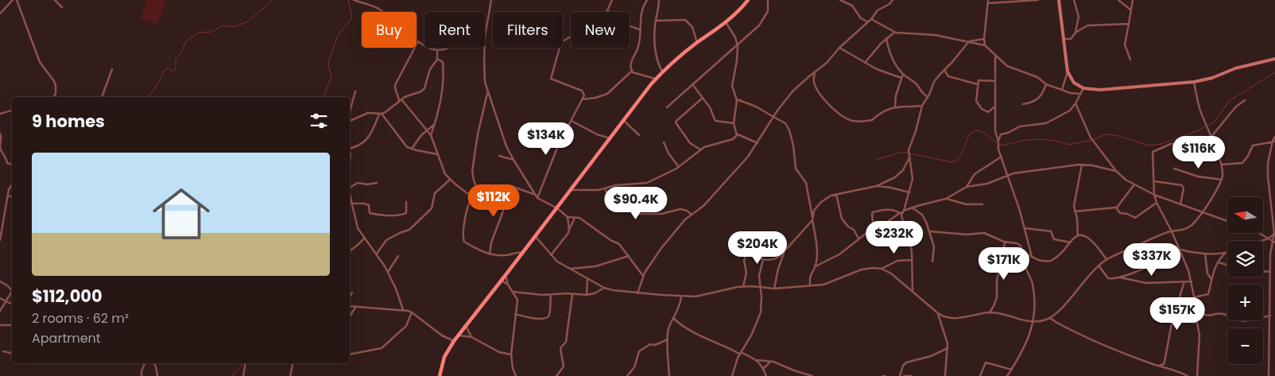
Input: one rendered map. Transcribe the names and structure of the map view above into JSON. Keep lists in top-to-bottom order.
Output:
{
  "north": "left",
  "page": {
    "chip": [
      "Buy",
      "Rent",
      "Filters",
      "New"
    ],
    "heading": "9 homes",
    "price": [
      "$134K",
      "$116K",
      "$112K",
      "$90.4K",
      "$232K",
      "$204K",
      "$337K",
      "$171K",
      "$157K"
    ],
    "list": [
      {
        "name": "$112,000",
        "note": "2 rooms · 62 m² · Apartment"
      }
    ],
    "map_buttons": ["+", "−"]
  }
}
